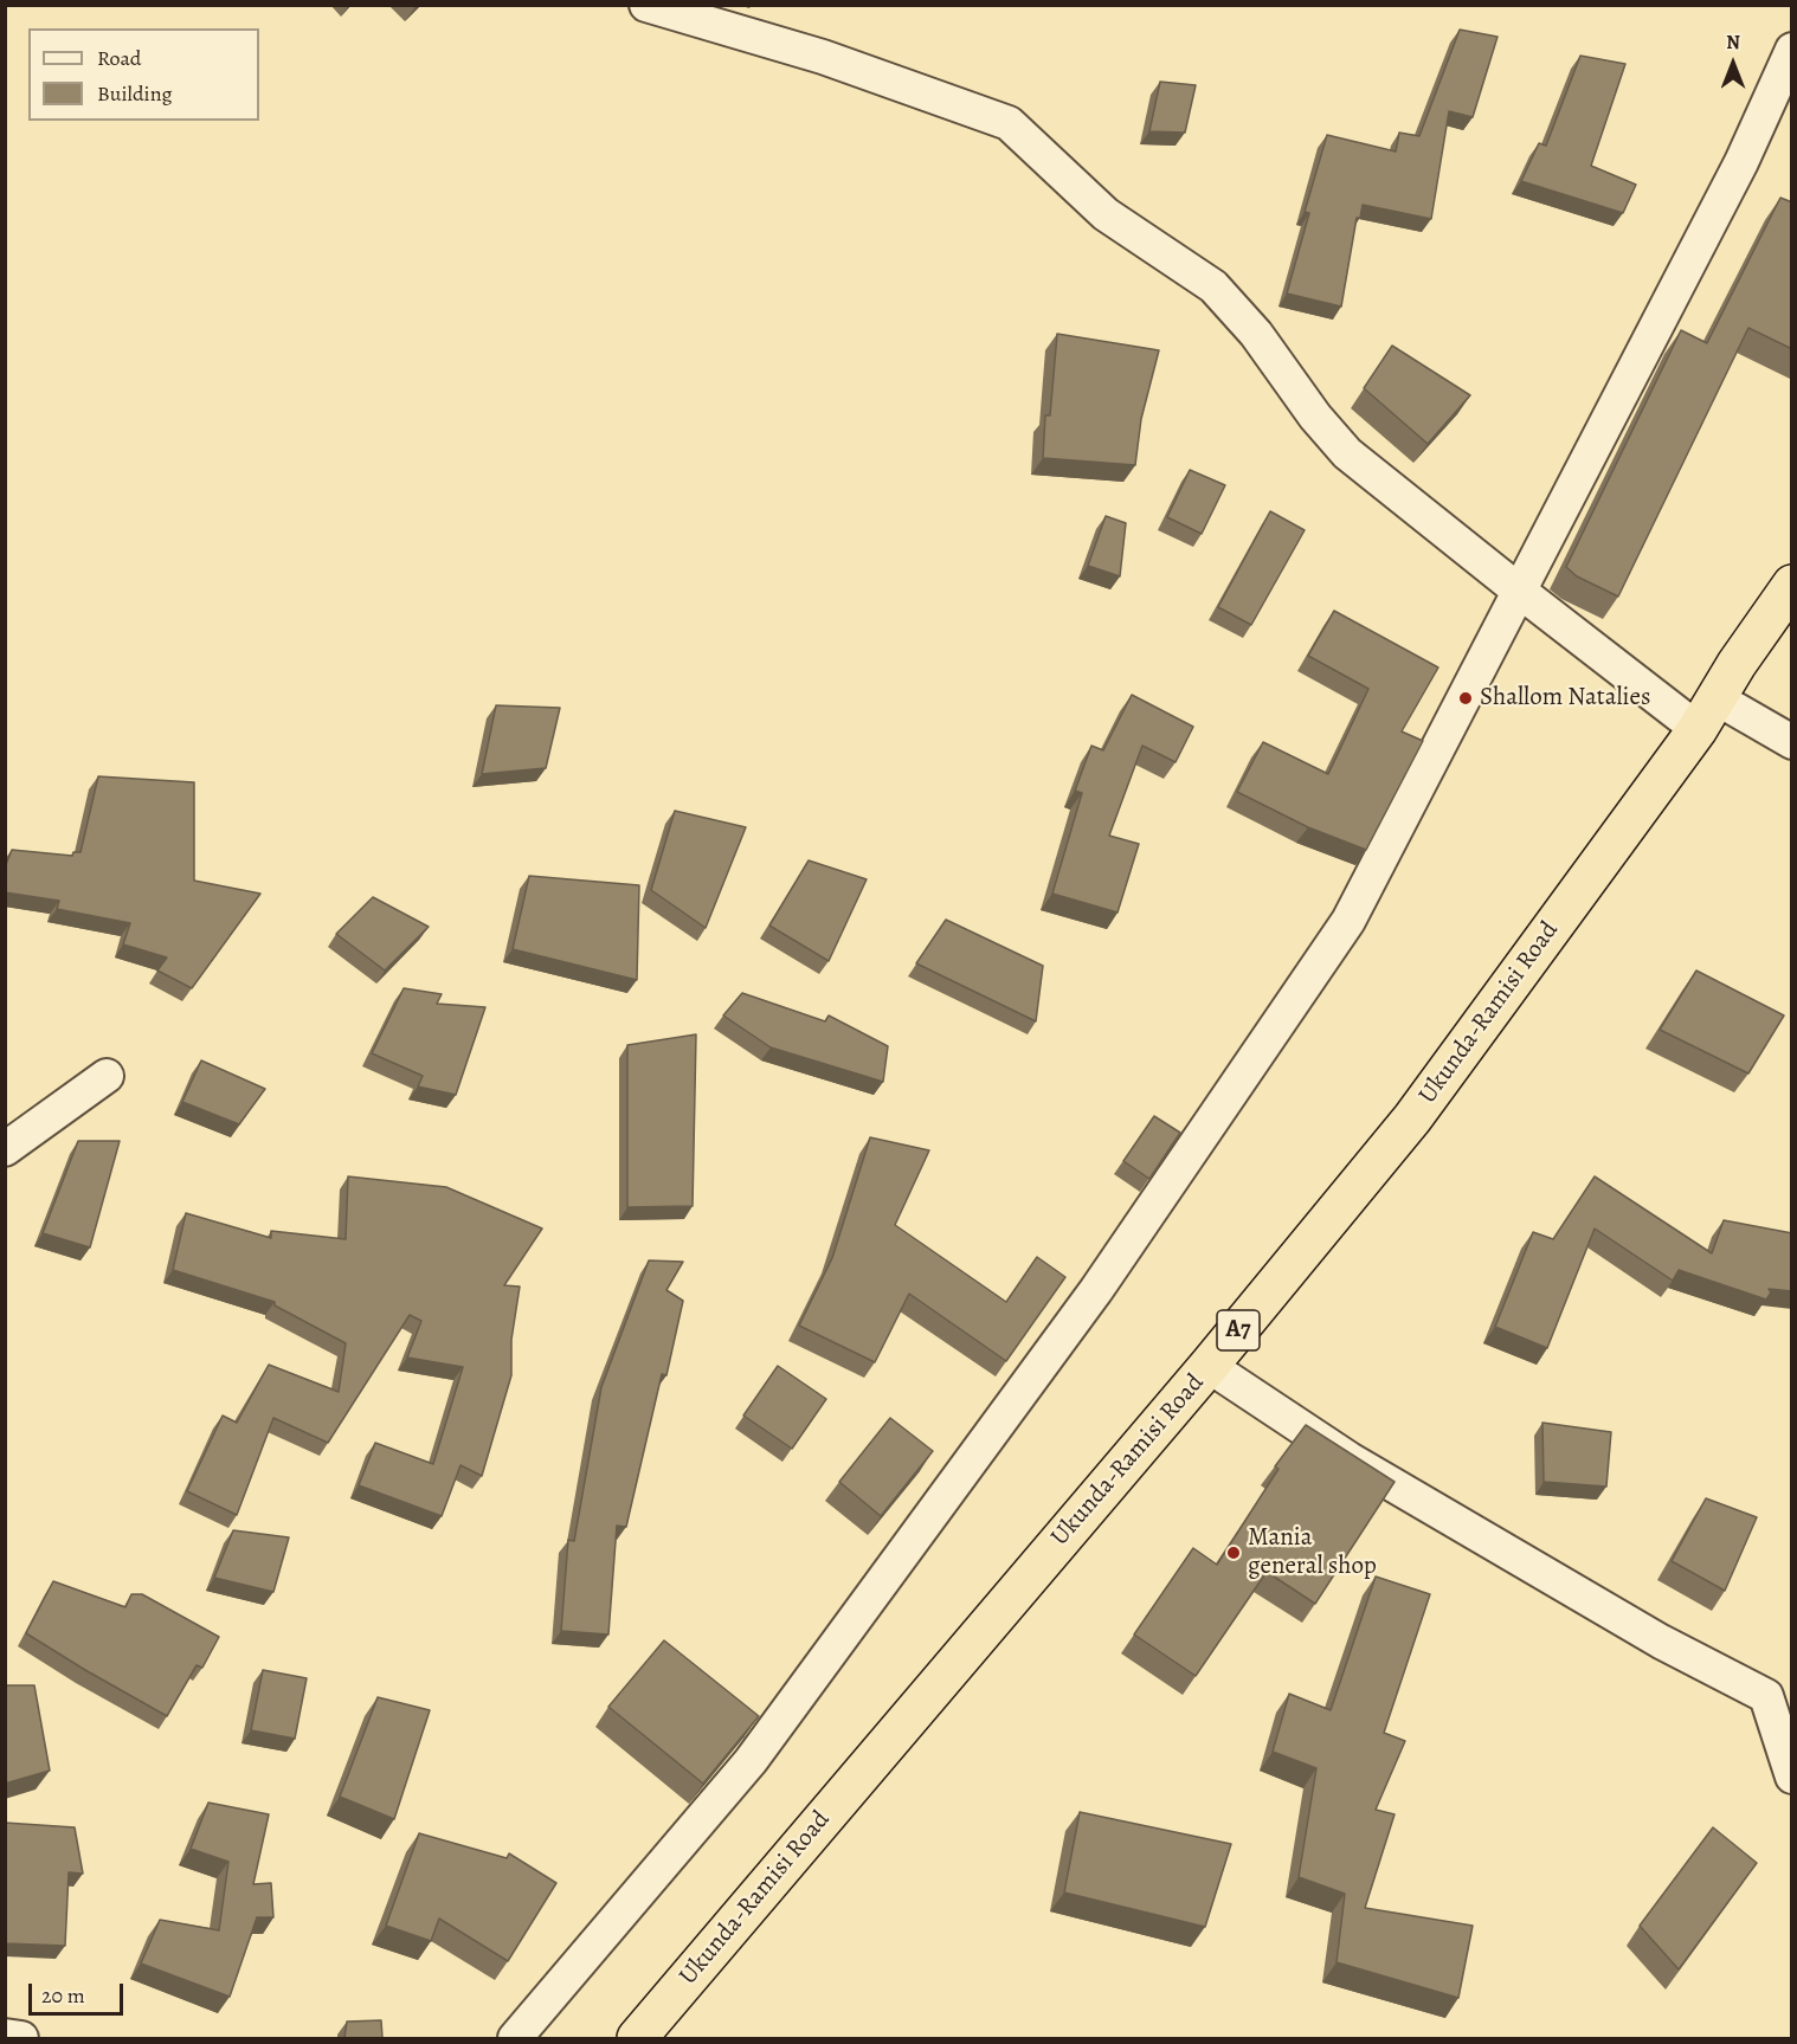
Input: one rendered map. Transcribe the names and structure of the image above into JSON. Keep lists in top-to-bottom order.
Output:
{
  "streets": {
    "highway": ["Ukunda-Ramisi Road", "A7"]
  },
  "places": ["Shallom Natalies", "Mania general shop"],
  "legend": ["Road", "Building"],
  "scale_bar": "20 m",
  "north": "top"
}
